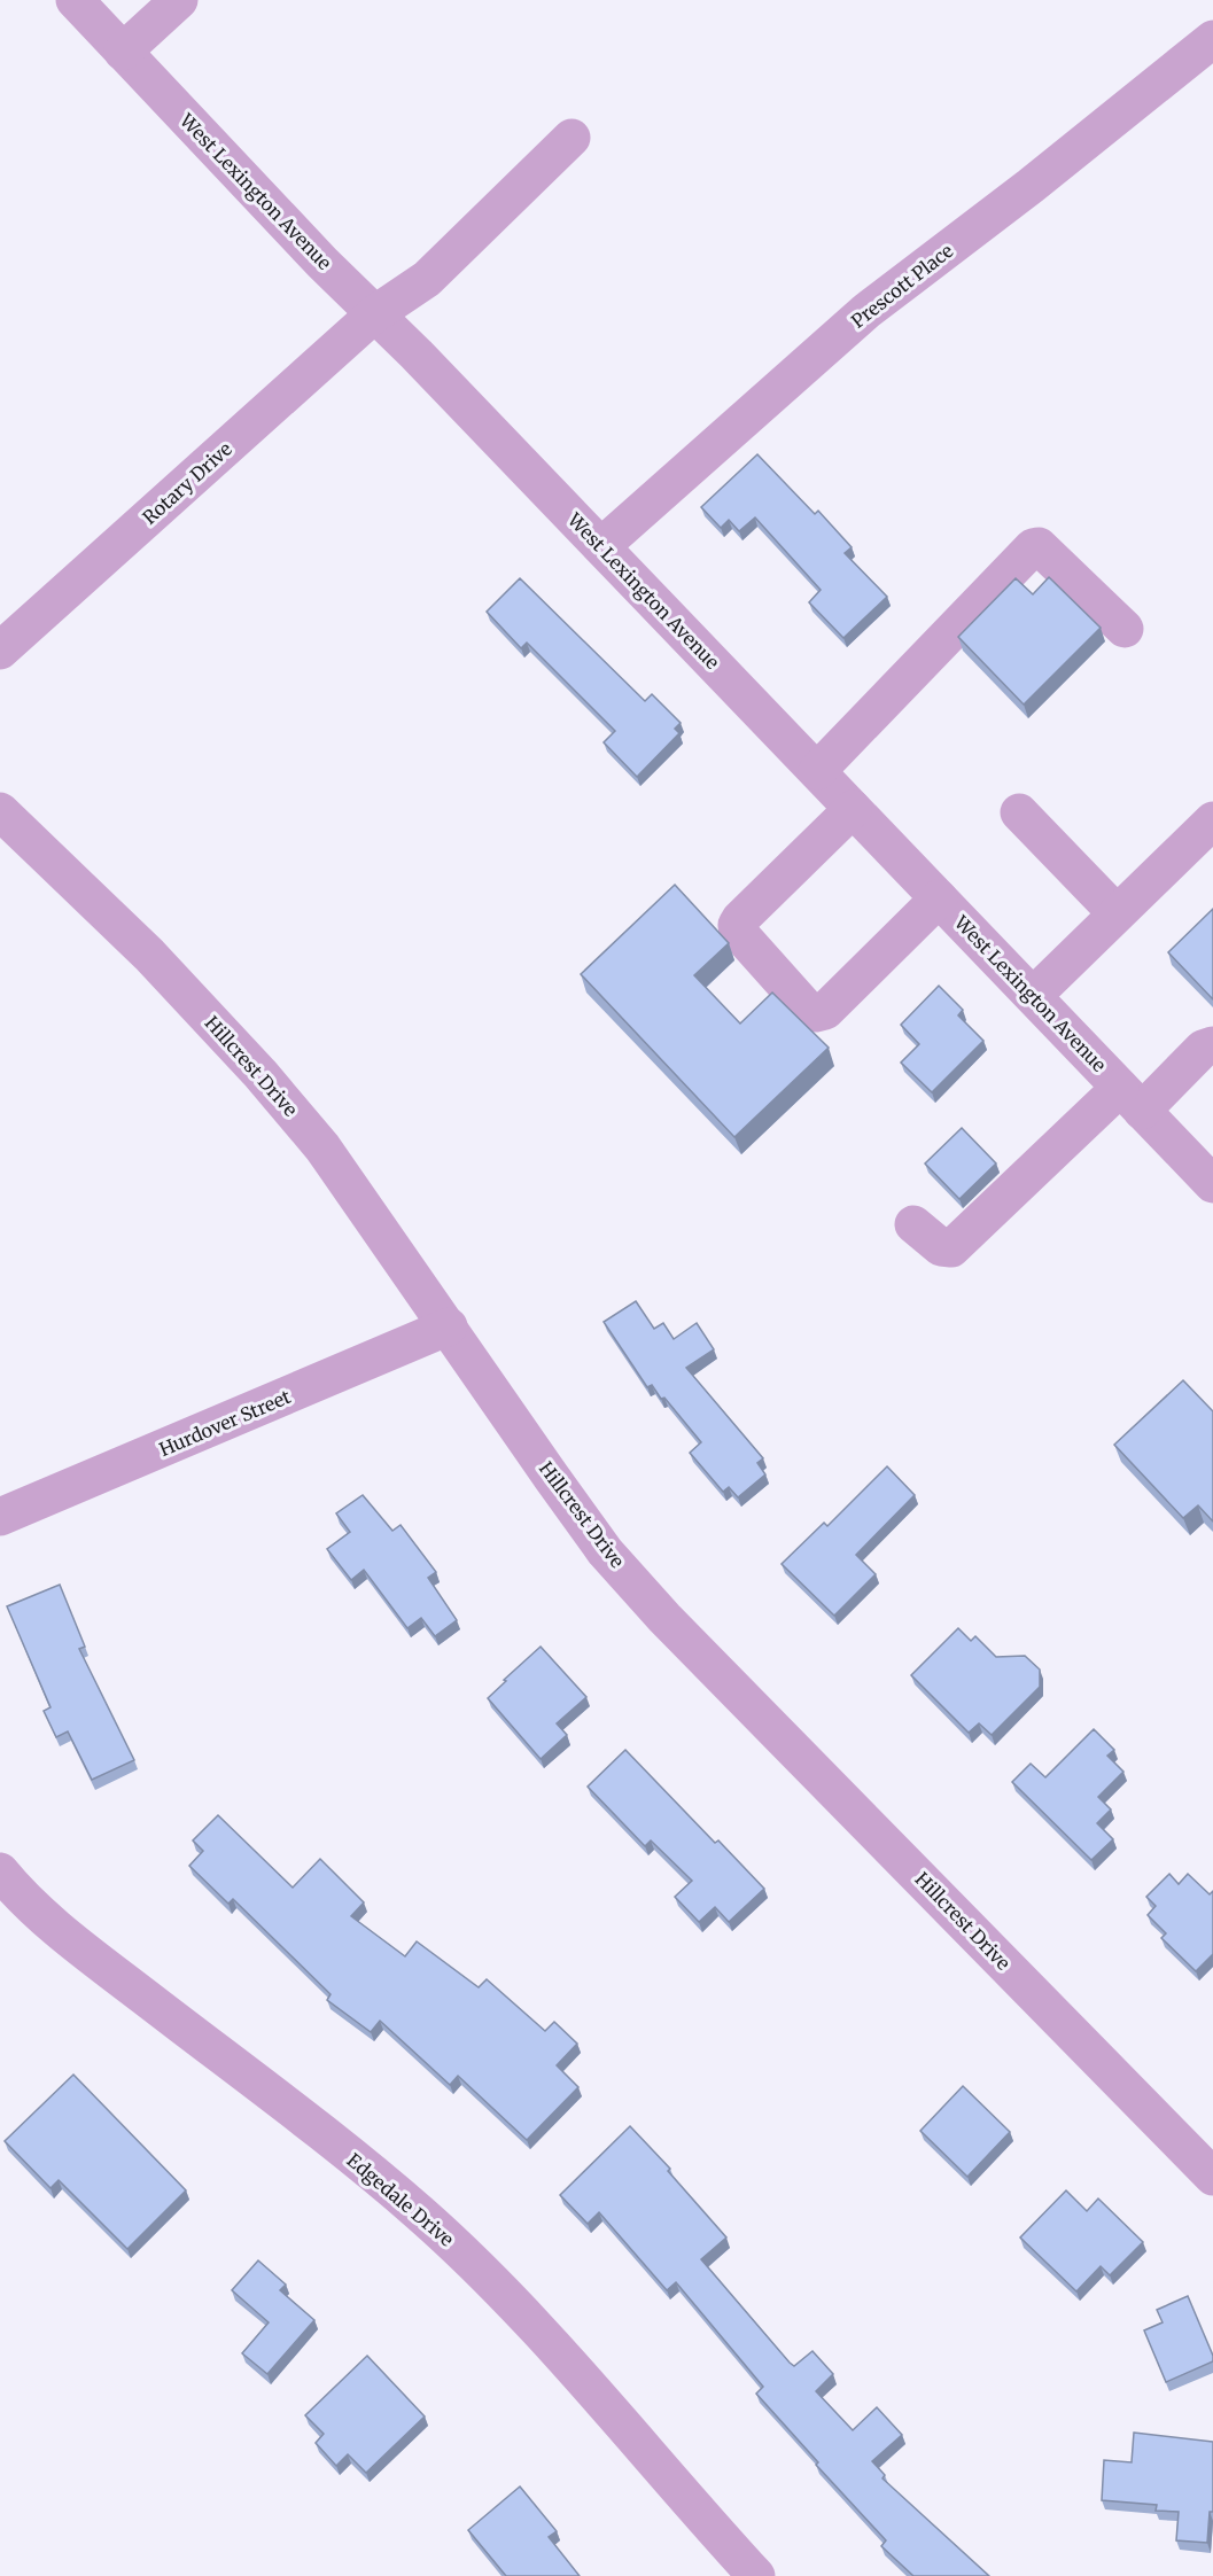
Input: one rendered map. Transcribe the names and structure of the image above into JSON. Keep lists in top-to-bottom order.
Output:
{
  "streets": {
    "street": [
      "West Lexington Avenue",
      "Prescott Place",
      "Rotary Drive",
      "Hillcrest Drive",
      "Hurdover Street",
      "Edgedale Drive"
    ]
  },
  "crossings": [
    ["West Lexington Avenue", "Prescott Place"],
    ["West Lexington Avenue", "Rotary Drive"],
    ["Hillcrest Drive", "Hurdover Street"]
  ]
}
